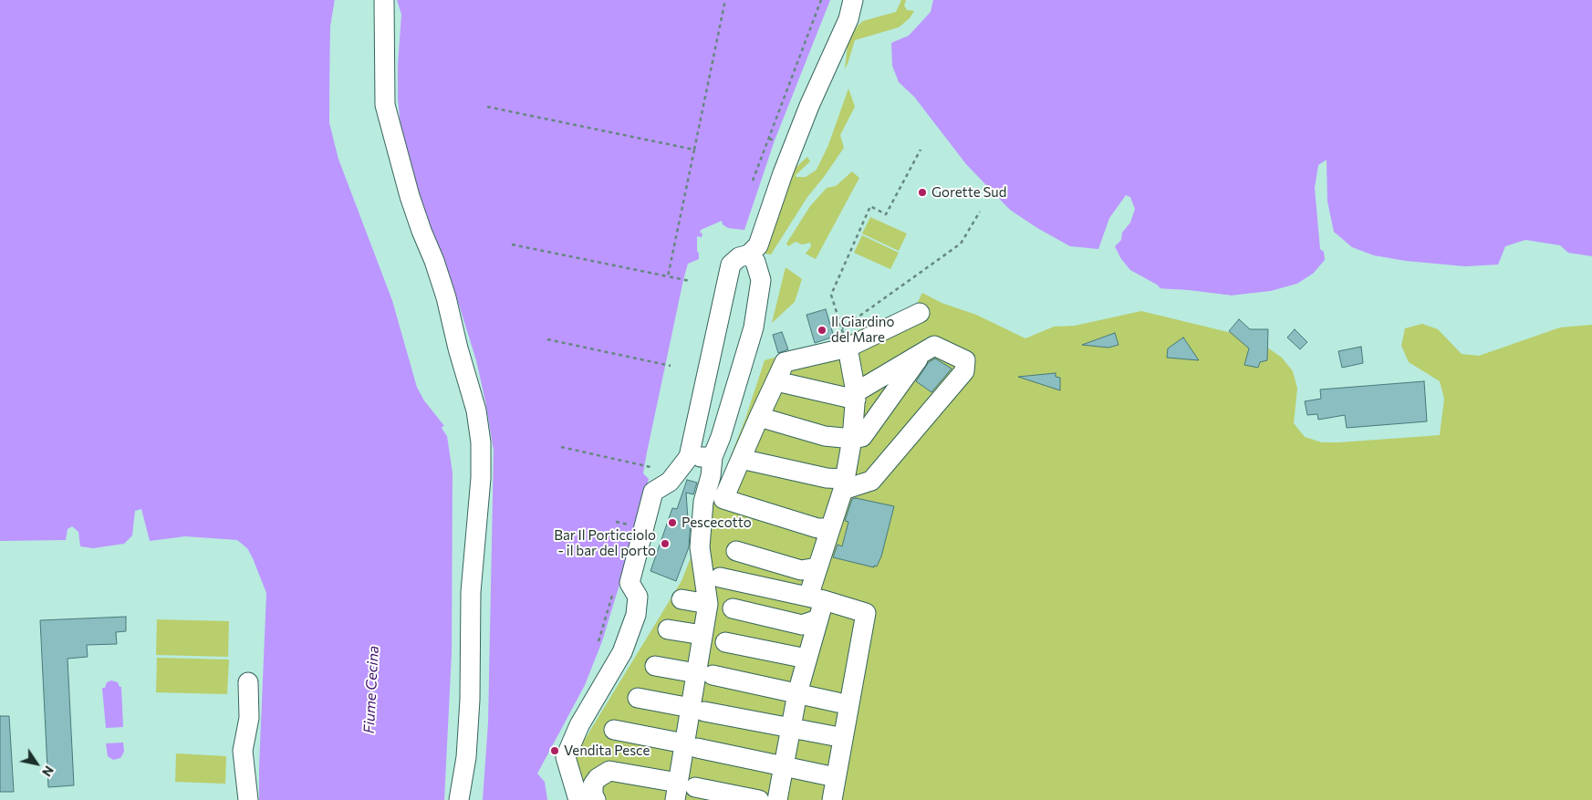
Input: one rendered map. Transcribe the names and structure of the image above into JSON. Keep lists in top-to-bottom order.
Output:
{
  "water": ["Fiume Cecina"],
  "places": [
    "Gorette Sud",
    "Il Giardino del Mare",
    "Pescecotto",
    "Bar Il Porticciolo - il bar del porto",
    "Vendita Pesce"
  ],
  "north": "bottom right"
}
